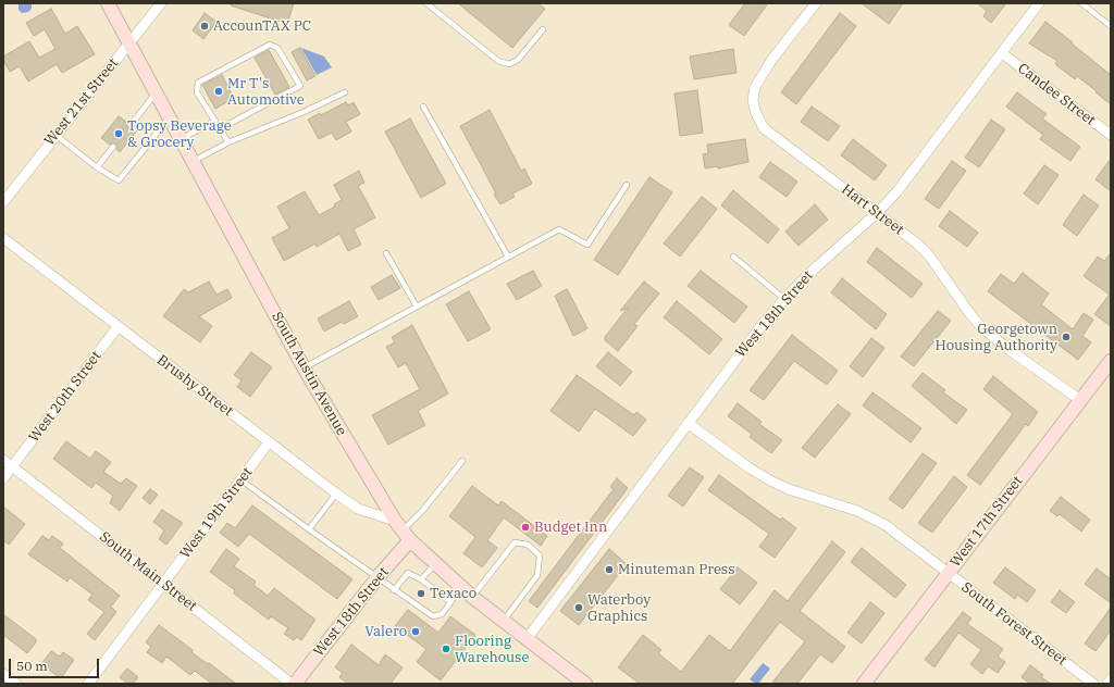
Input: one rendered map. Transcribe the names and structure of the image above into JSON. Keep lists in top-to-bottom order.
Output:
{
  "streets": {
    "main road": ["West 18th Street", "South Austin Avenue", "West 17th Street"],
    "street": [
      "Candee Street",
      "West 21st Street",
      "Hart Street",
      "Brushy Street",
      "West 20th Street",
      "West 19th Street",
      "South Main Street",
      "South Forest Street"
    ]
  },
  "crossings": [
    ["Candee Street", "West 18th Street"],
    ["West 21st Street", "South Austin Avenue"],
    ["Hart Street", "West 18th Street"],
    ["Hart Street", "West 17th Street"],
    ["West 18th Street", "South Austin Avenue"],
    ["West 18th Street", "Brushy Street"],
    ["West 18th Street", "South Main Street"],
    ["West 18th Street", "South Forest Street"],
    ["South Austin Avenue", "Brushy Street"],
    ["Brushy Street", "West 20th Street"],
    ["Brushy Street", "West 19th Street"],
    ["West 20th Street", "South Main Street"],
    ["West 19th Street", "South Main Street"],
    ["West 17th Street", "South Forest Street"]
  ],
  "places": [
    "AccounTAX PC",
    "Mr T's Automotive",
    "Topsy Beverage & Grocery",
    "Georgetown Housing Authority",
    "Budget Inn",
    "Minuteman Press",
    "Texaco",
    "Waterboy Graphics",
    "Valero",
    "Flooring Warehouse"
  ],
  "scale_bar": "50 m"
}
